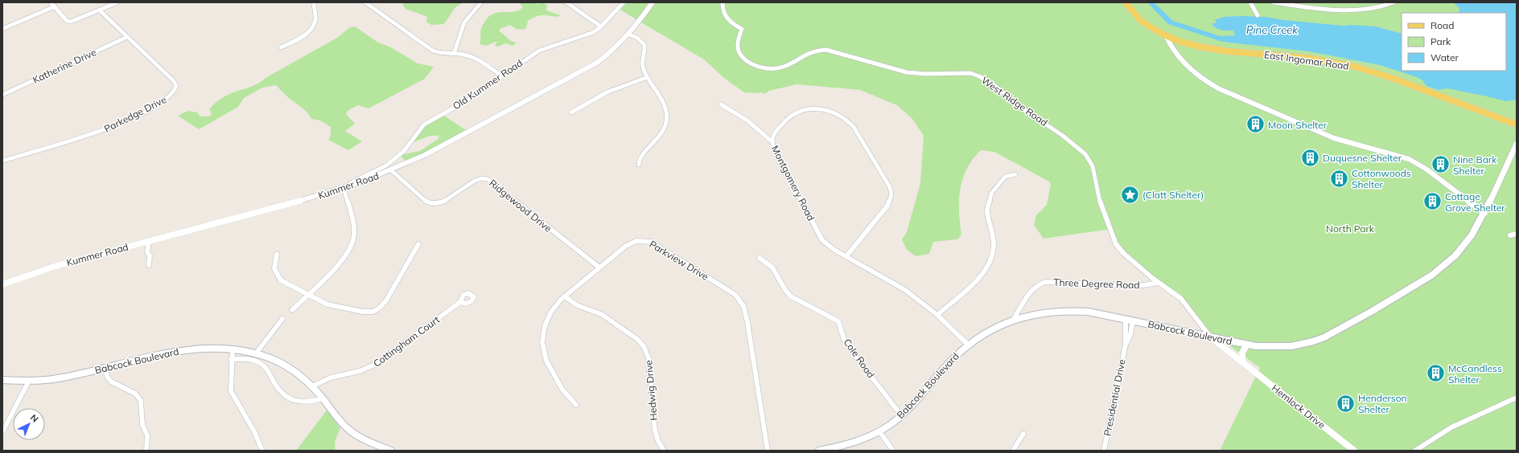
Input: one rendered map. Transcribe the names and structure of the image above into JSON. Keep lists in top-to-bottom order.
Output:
{
  "streets": {
    "main road": ["East Ingomar Road", "Babcock Boulevard"],
    "street": [
      "Katherine Drive",
      "Old Kummer Road",
      "West Ridge Road",
      "Parkedge Drive",
      "Montgomery Road",
      "Kummer Road",
      "Ridgewood Drive",
      "Parkview Drive",
      "Three Degree Road",
      "Cottingham Court",
      "Cole Road",
      "Hedwig Drive",
      "Presidential Drive",
      "Hemlock Drive"
    ]
  },
  "crossings": [
    ["Katherine Drive", "Parkedge Drive"],
    ["Old Kummer Road", "Kummer Road"],
    ["West Ridge Road", "Three Degree Road"],
    ["West Ridge Road", "Babcock Boulevard"],
    ["West Ridge Road", "Hemlock Drive"],
    ["Montgomery Road", "Babcock Boulevard"],
    ["Kummer Road", "Ridgewood Drive"],
    ["Ridgewood Drive", "Parkview Drive"],
    ["Parkview Drive", "Hedwig Drive"],
    ["Three Degree Road", "Babcock Boulevard"],
    ["Babcock Boulevard", "Cottingham Court"],
    ["Babcock Boulevard", "Cole Road"],
    ["Babcock Boulevard", "Presidential Drive"],
    ["Babcock Boulevard", "Hemlock Drive"]
  ],
  "water": ["Pine Creek"],
  "parks": ["North Park"],
  "places": {
    "building": [
      "Moon Shelter",
      "Duquesne Shelter",
      "Nine Bark Shelter",
      "Cottonwoods Shelter",
      "Cottage Grove Shelter",
      "McCandless Shelter",
      "Henderson Shelter"
    ],
    "place": ["(Clatt Shelter)"]
  },
  "legend": ["Road", "Park", "Water"],
  "north": "top right"
}
